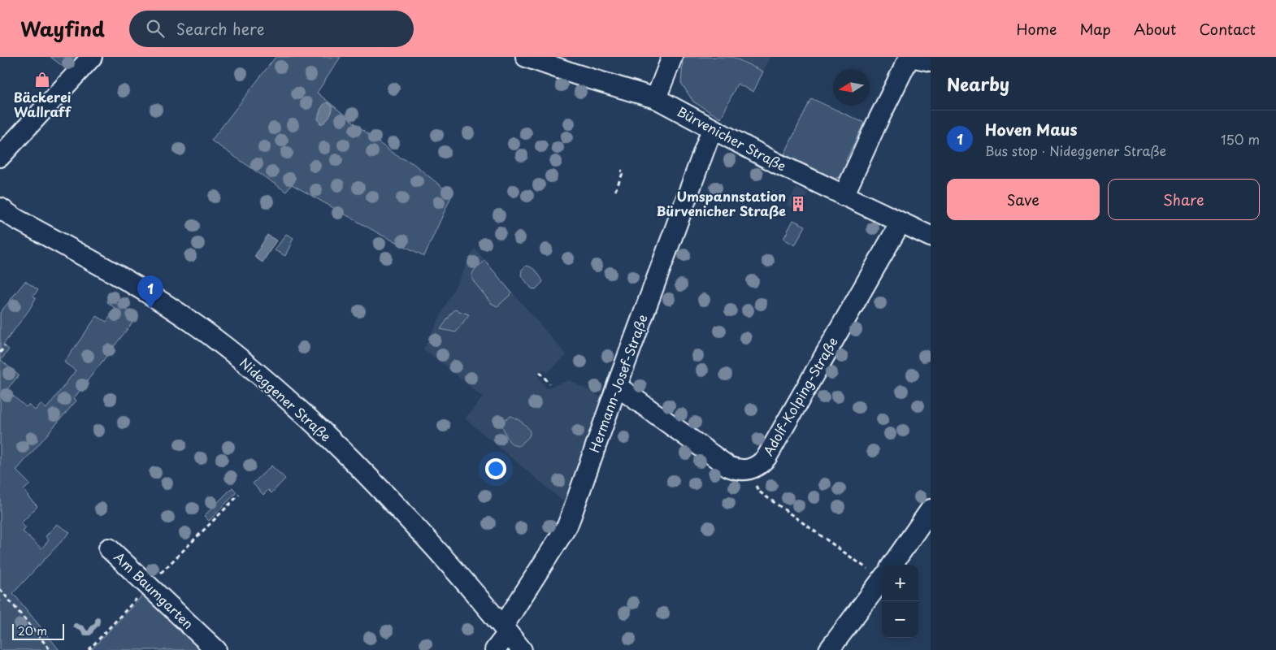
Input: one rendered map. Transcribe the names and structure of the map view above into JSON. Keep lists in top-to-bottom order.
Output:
{
  "streets": {
    "street": [
      "Bürvenicher Straße",
      "Hermann-Josef-Straße",
      "Adolf-Kolping-Straße",
      "Nideggener Straße",
      "Am Baumgarten"
    ]
  },
  "crossings": [
    ["Bürvenicher Straße", "Hermann-Josef-Straße"],
    ["Bürvenicher Straße", "Adolf-Kolping-Straße"],
    ["Hermann-Josef-Straße", "Nideggener Straße"]
  ],
  "places": {
    "shop": ["Bäckerei Wallraff"],
    "building": ["Umspannstation Bürvenicher Straße"]
  },
  "scale_bar": "20 m",
  "north": "left",
  "page": {
    "header": "Wayfind",
    "search": "Search here",
    "nav": [
      "Home",
      "Map",
      "About",
      "Contact"
    ],
    "heading": "Nearby",
    "list": [
      {
        "mark": "1",
        "name": "Hoven Maus",
        "note": "Bus stop · Nideggener Straße",
        "value": "150 m"
      }
    ],
    "buttons": ["Save", "Share"],
    "pins": "1",
    "map_buttons": ["+", "−"],
    "scale": "20 m"
  }
}
